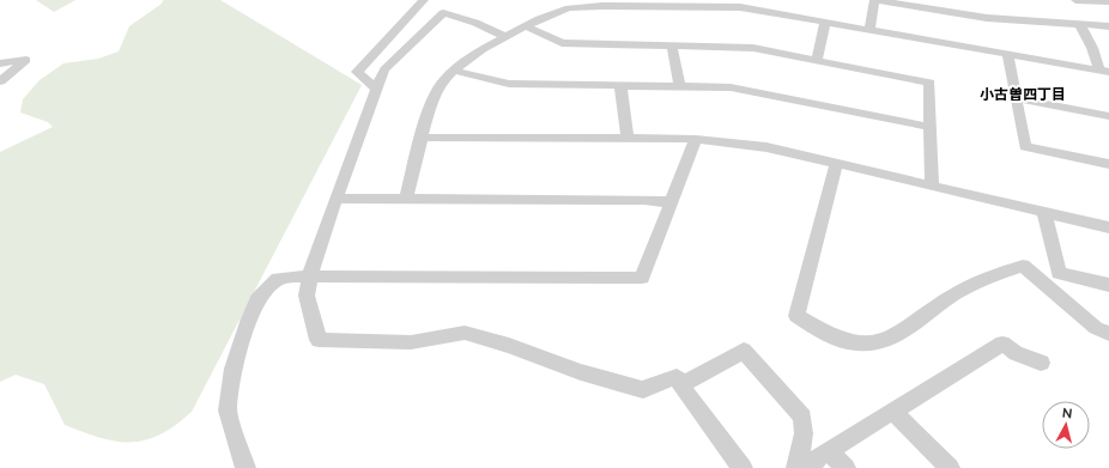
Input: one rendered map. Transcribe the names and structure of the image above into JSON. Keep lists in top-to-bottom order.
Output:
{
  "districts": ["小古曽四丁目"],
  "north": "top"
}
